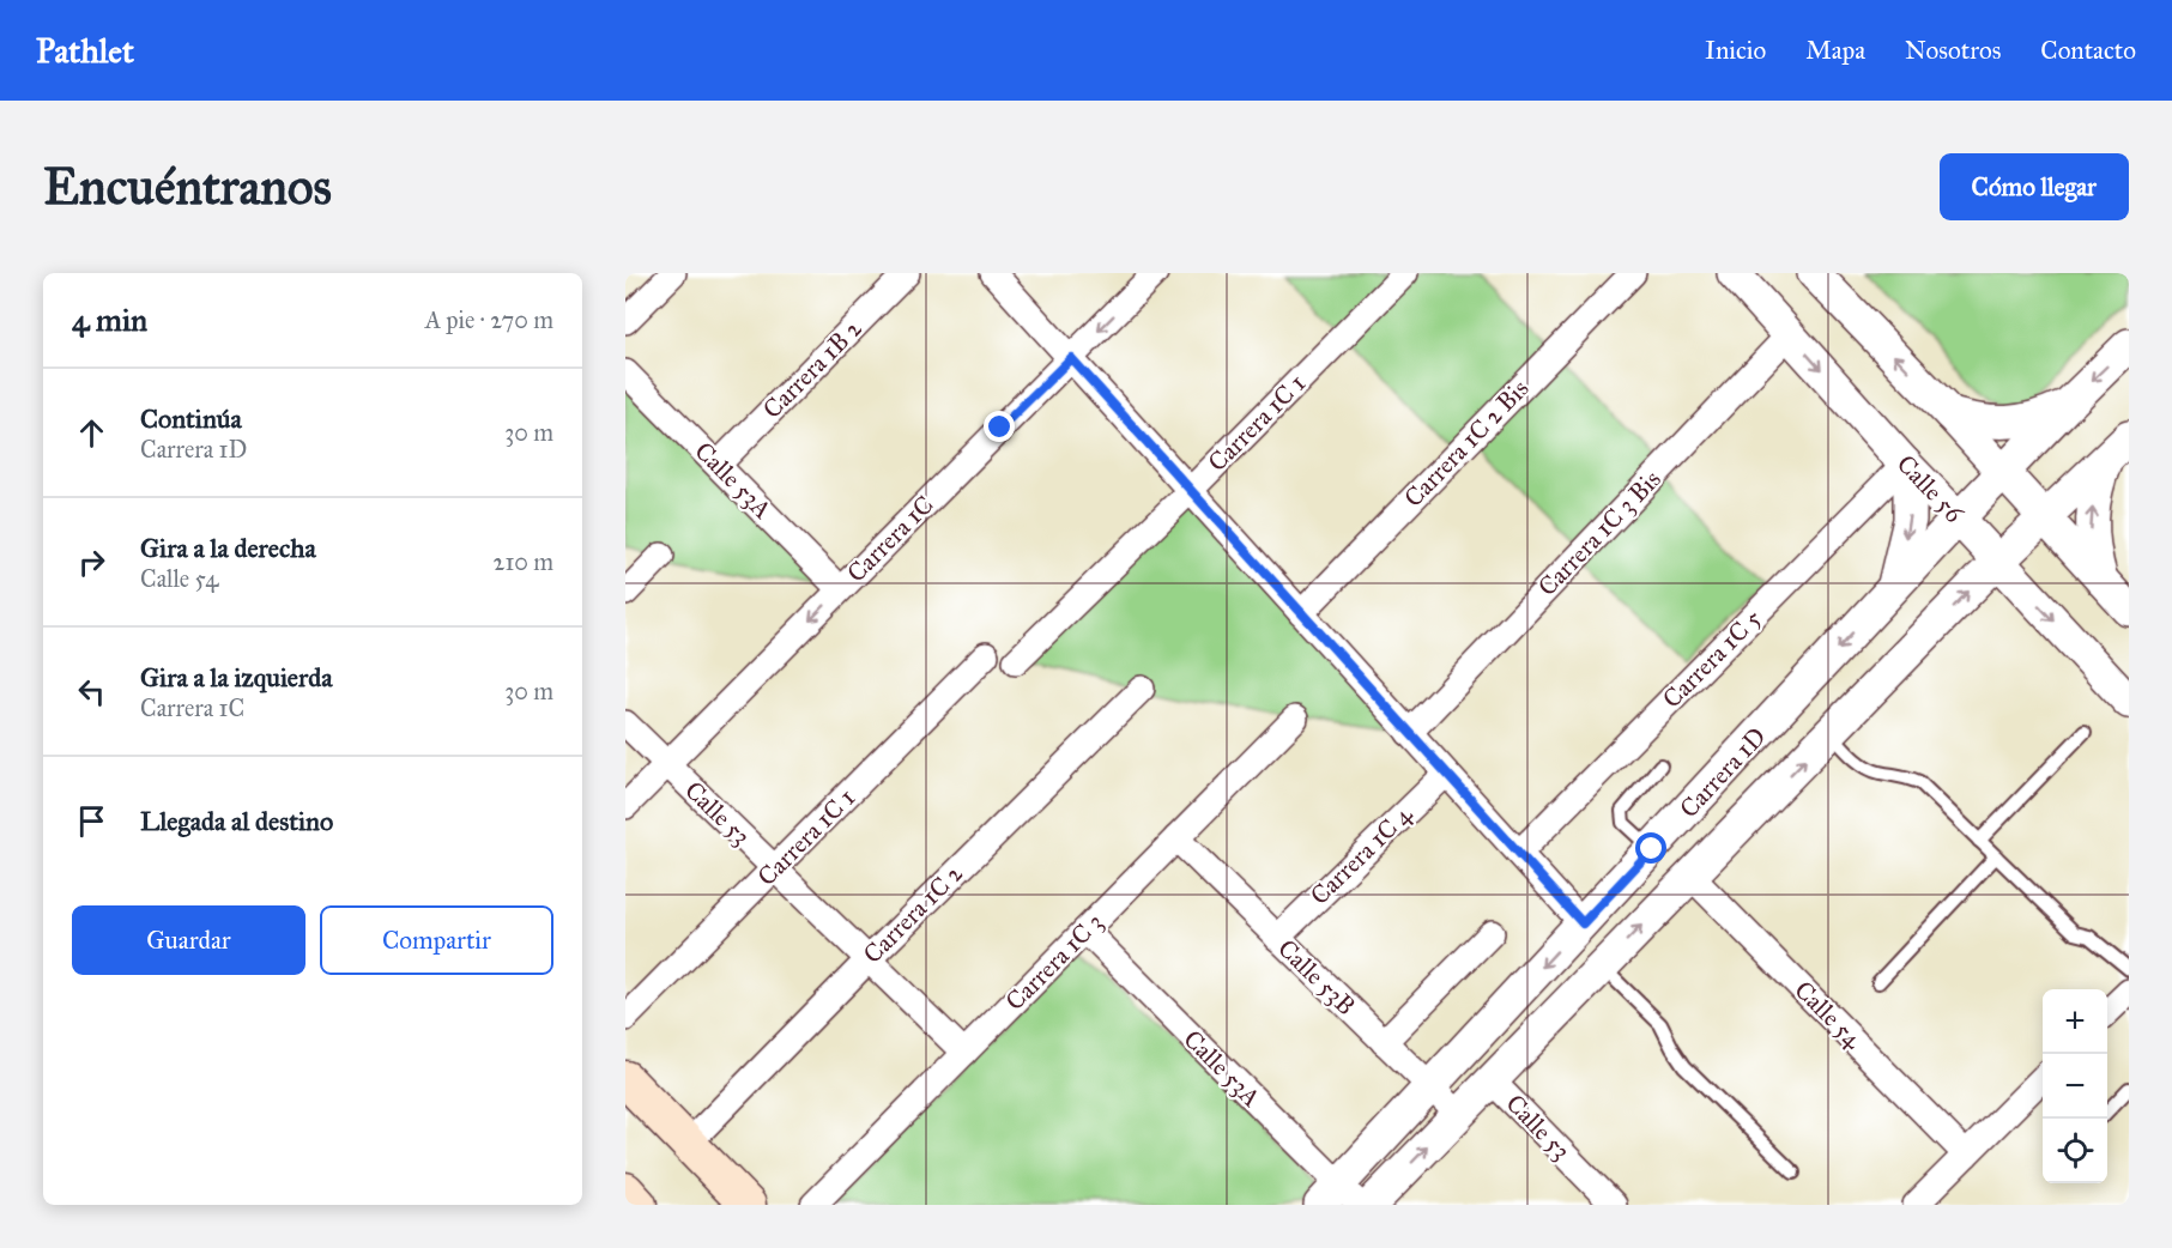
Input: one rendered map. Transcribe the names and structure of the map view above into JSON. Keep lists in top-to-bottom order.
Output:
{
  "streets": {
    "street": [
      "Carrera 1B 2",
      "Carrera 1C 1",
      "Carrera 1C 2 Bis",
      "Calle 53A",
      "Calle 56",
      "Carrera 1C 3 Bis",
      "Carrera 1C",
      "Carrera 1C 5",
      "Carrera 1D",
      "Calle 53",
      "Carrera 1C 4",
      "Carrera 1C 2",
      "Carrera 1C 3",
      "Calle 53B",
      "Calle 54"
    ]
  },
  "crossings": [
    ["Carrera 1B 2", "Calle 53A"],
    ["Carrera 1C 1", "Calle 53"],
    ["Calle 53A", "Carrera 1C"],
    ["Calle 53A", "Carrera 1D"],
    ["Calle 53A", "Carrera 1C 3"],
    ["Calle 56", "Carrera 1C 3 Bis"],
    ["Calle 56", "Carrera 1C 5"],
    ["Calle 56", "Carrera 1D"],
    ["Carrera 1C", "Calle 53"],
    ["Carrera 1D", "Calle 53"],
    ["Carrera 1D", "Calle 53B"],
    ["Carrera 1D", "Calle 54"],
    ["Calle 53", "Carrera 1C 2"],
    ["Calle 53", "Carrera 1C 3"],
    ["Carrera 1C 4", "Calle 53B"],
    ["Carrera 1C 3", "Calle 53B"]
  ],
  "one_way": ["Carrera 1C"],
  "page": {
    "header": "Pathlet",
    "nav": [
      "Inicio",
      "Mapa",
      "Nosotros",
      "Contacto"
    ],
    "buttons": [
      "Cómo llegar",
      ["Guardar", "Compartir"]
    ],
    "title": "Encuéntranos",
    "heading": ["4 min", "A pie · 270 m"],
    "list": [
      ["Continúa", "Carrera 1D", "30 m"],
      ["Gira a la derecha", "Calle 54", "210 m"],
      ["Gira a la izquierda", "Carrera 1C", "30 m"],
      "Llegada al destino"
    ],
    "map_buttons": ["+", "−"]
  }
}
